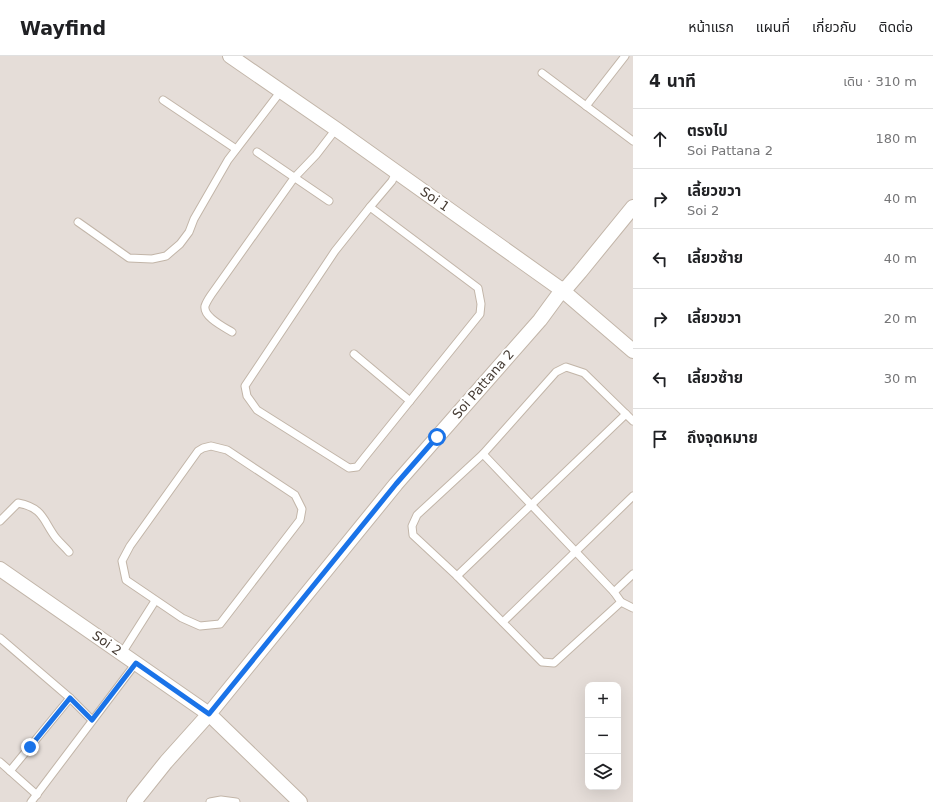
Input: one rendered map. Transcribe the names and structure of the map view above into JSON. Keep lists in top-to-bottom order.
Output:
{
  "streets": {
    "street": ["Soi 1", "Soi Pattana 2", "Soi 2"]
  },
  "crossings": [
    ["Soi 1", "Soi Pattana 2"],
    ["Soi Pattana 2", "Soi 2"]
  ],
  "page": {
    "header": "Wayfind",
    "nav": [
      "หน้าแรก",
      "แผนที่",
      "เกี่ยวกับ",
      "ติดต่อ"
    ],
    "heading": ["4 นาที", "เดิน · 310 m"],
    "list": [
      ["ตรงไป", "Soi Pattana 2", "180 m"],
      ["เลี้ยวขวา", "Soi 2", "40 m"],
      ["เลี้ยวซ้าย", "40 m"],
      ["เลี้ยวขวา", "20 m"],
      ["เลี้ยวซ้าย", "30 m"],
      "ถึงจุดหมาย"
    ],
    "map_buttons": ["+", "−"]
  }
}
